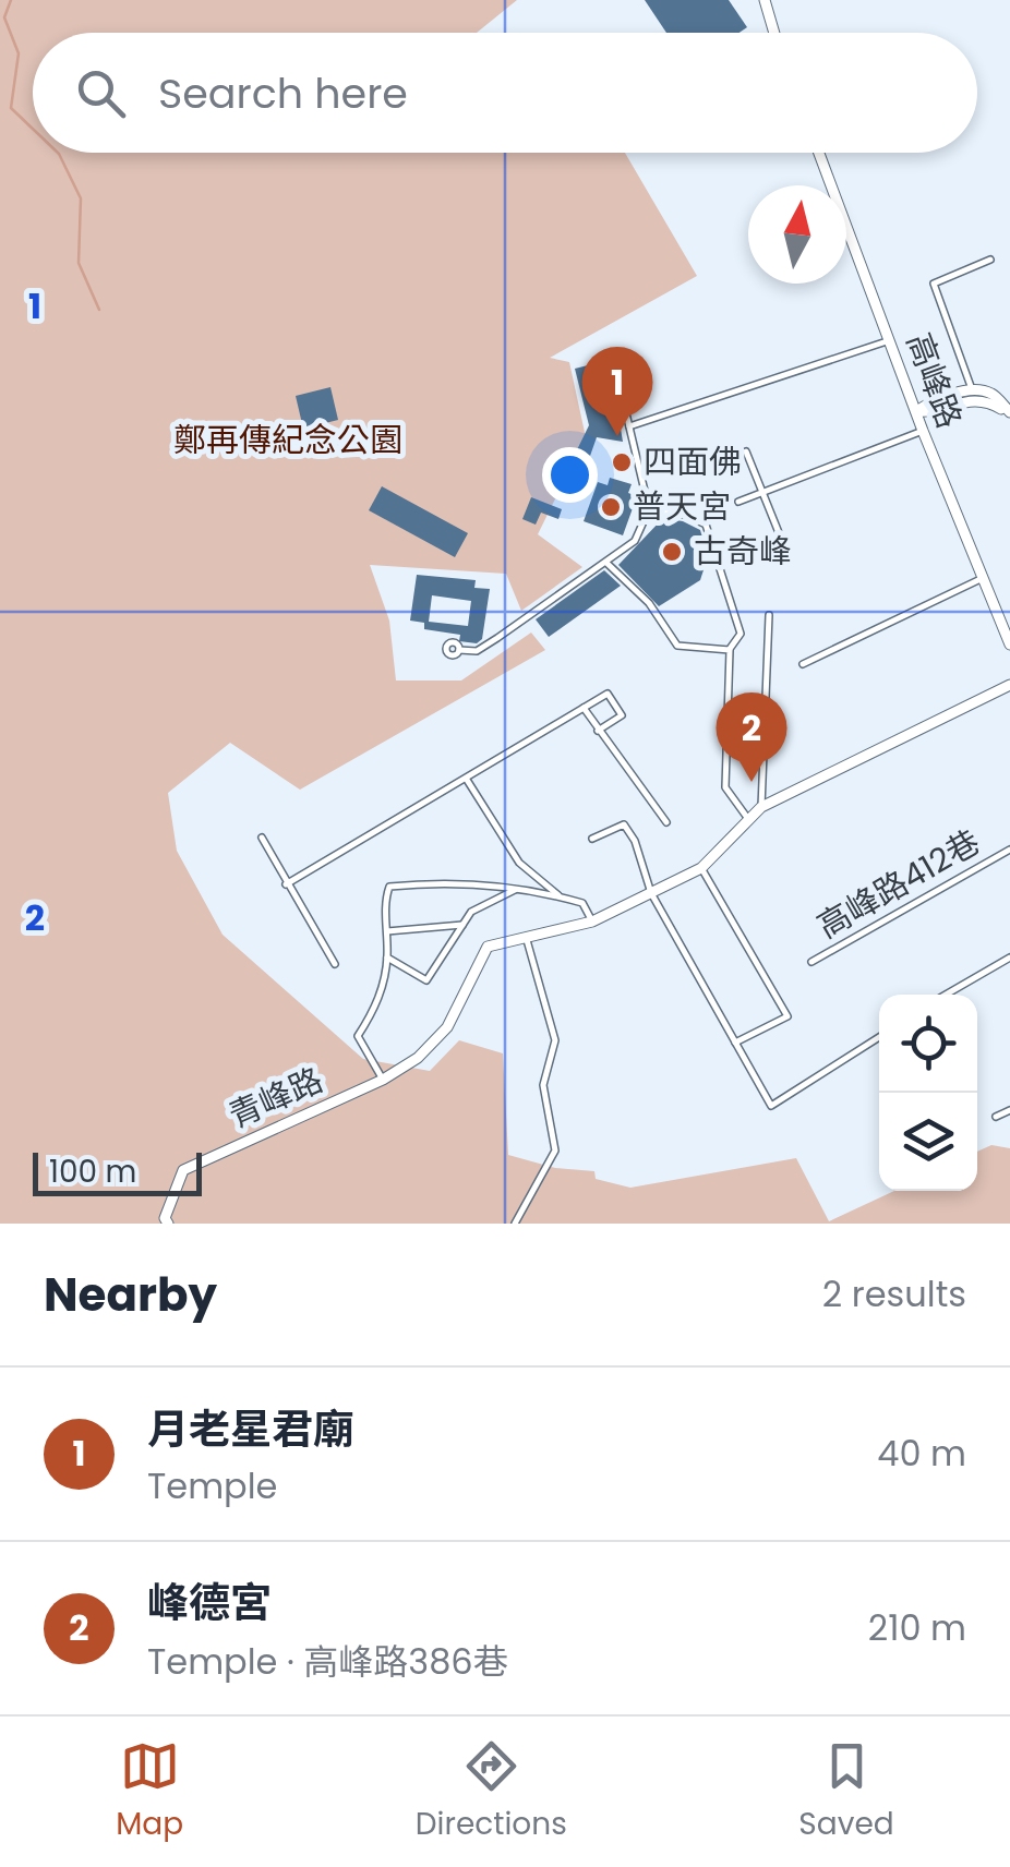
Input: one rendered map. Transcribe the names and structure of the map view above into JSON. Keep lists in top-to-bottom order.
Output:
{
  "streets": {
    "street": ["高峰路", "青峰路"],
    "lane": ["高峰路412巷"]
  },
  "parks": ["鄭再傳紀念公園"],
  "places": ["四面佛", "普天宮", "古奇峰"],
  "scale_bar": "100 m",
  "north": "top",
  "page": {
    "search": "Search here",
    "pins": ["1", "2"],
    "scale": "100 m",
    "heading": ["Nearby", "2 results"],
    "list": [
      {
        "mark": "1",
        "name": "月老星君廟",
        "note": "Temple",
        "value": "40 m"
      },
      {
        "mark": "2",
        "name": "峰德宮",
        "note": "Temple · 高峰路386巷",
        "value": "210 m"
      }
    ],
    "nav": ["Map", "Directions", "Saved"]
  },
  "grid": {
    "rows": ["1", "2"]
  }
}
